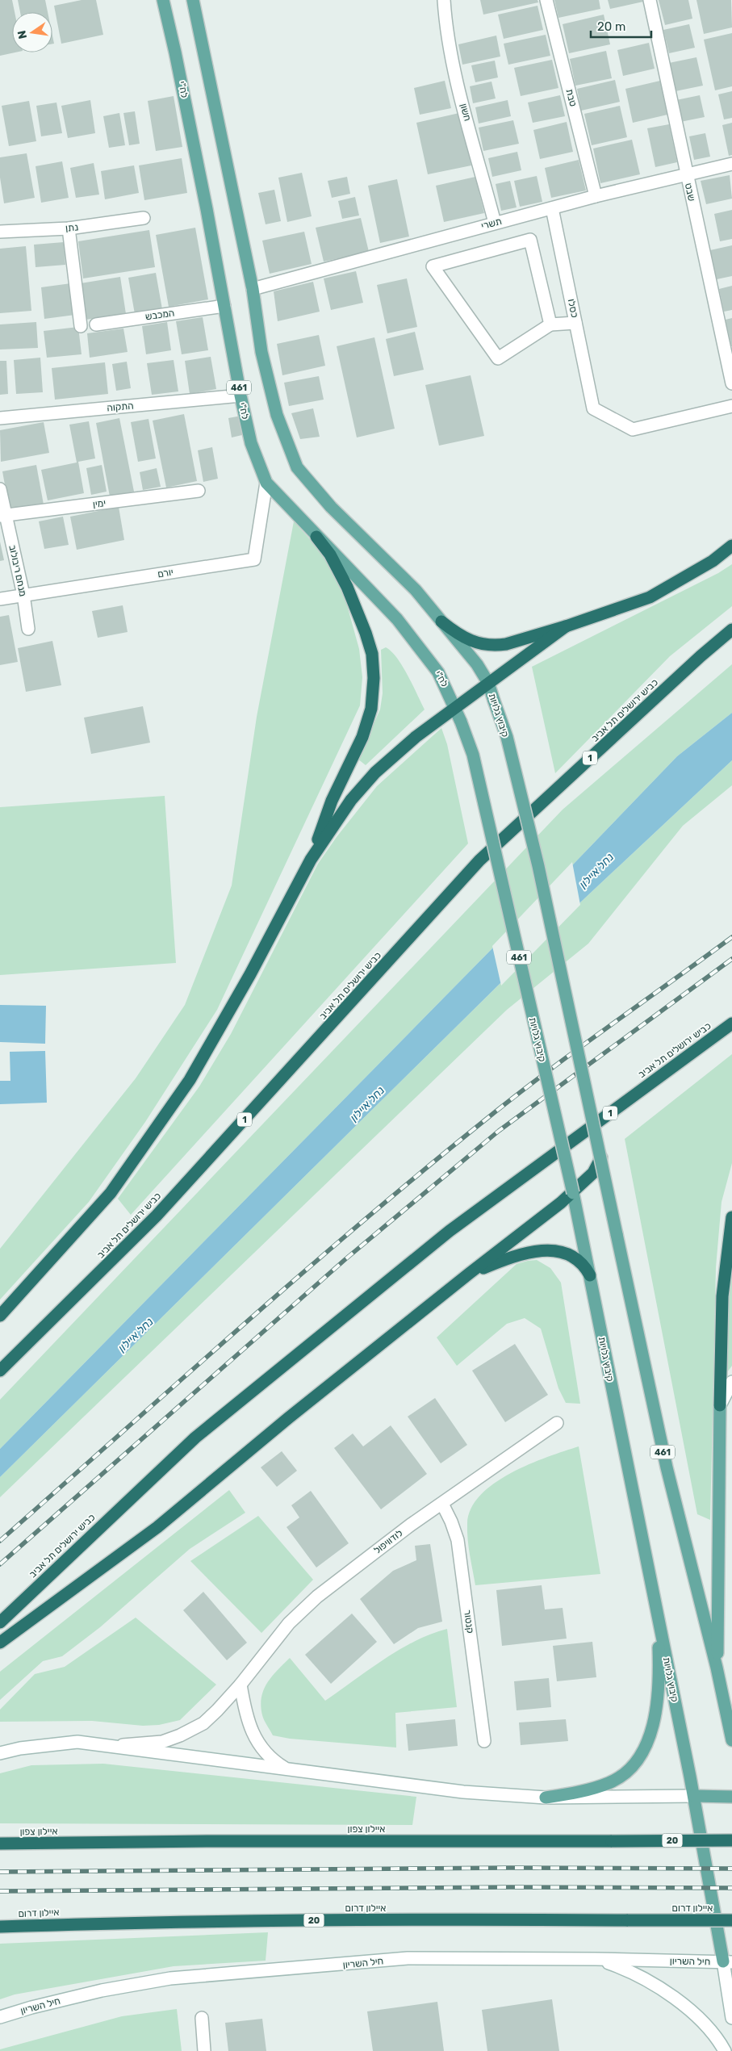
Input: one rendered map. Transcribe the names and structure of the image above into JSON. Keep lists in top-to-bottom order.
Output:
{
  "streets": {
    "highway": [
      "כביש ירושלים תל אביב",
      "1",
      "איילון צפון",
      "20",
      "איילון דרום"
    ],
    "main road": ["לח\"י", "461", "קיבוץ גלויות"],
    "street": [
      "טבת",
      "חשון",
      "שבט",
      "תשרי",
      "נתן",
      "כסלו",
      "המכבש",
      "התקוה",
      "ימין",
      "מנחם ריבולוב",
      "יורם",
      "לודוויפול",
      "קנטור",
      "חיל השריון"
    ]
  },
  "crossings": [
    ["לח\"י", "המכבש"],
    ["לח\"י", "התקוה"],
    ["לח\"י", "יורם"],
    ["לח\"י", "קיבוץ גלויות"],
    ["טבת", "תשרי"],
    ["חשון", "תשרי"],
    ["שבט", "תשרי"],
    ["תשרי", "כסלו"],
    ["תשרי", "461"],
    ["461", "קיבוץ גלויות"],
    ["ימין", "מנחם ריבולוב"],
    ["מנחם ריבולוב", "יורם"],
    ["כביש ירושלים תל אביב", "1"],
    ["קיבוץ גלויות", "חיל השריון"],
    ["לודוויפול", "קנטור"]
  ],
  "water": ["נחל איילון"],
  "scale_bar": "20 m",
  "north": "left"
}
